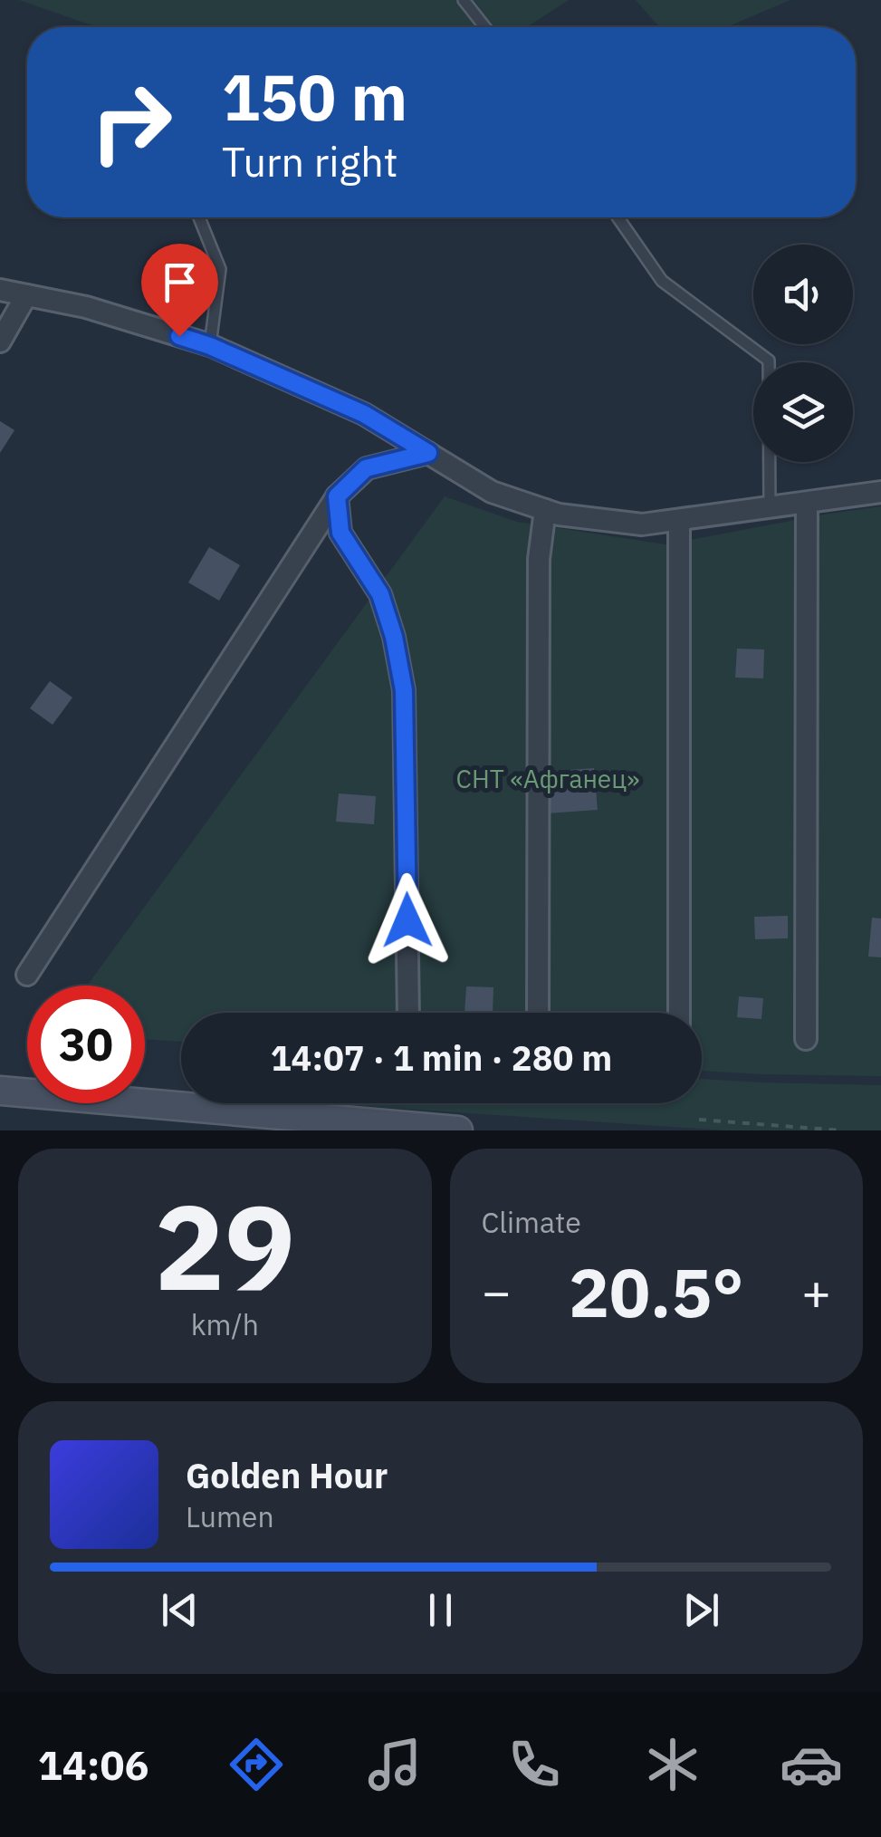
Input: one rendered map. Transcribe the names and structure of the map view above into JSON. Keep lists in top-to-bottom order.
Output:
{
  "parks": ["СНТ «Афганец»"],
  "page": {
    "turn": ["150 m", "Turn right"],
    "limit": "30",
    "trip": "14:07 · 1 min · 280 m",
    "tile": [
      ["29", "km/h"],
      "Climate"
    ],
    "heat": ["−", "20.5°", "+"],
    "song": ["Golden Hour", "Lumen"],
    "tabs": "14:06"
  }
}
